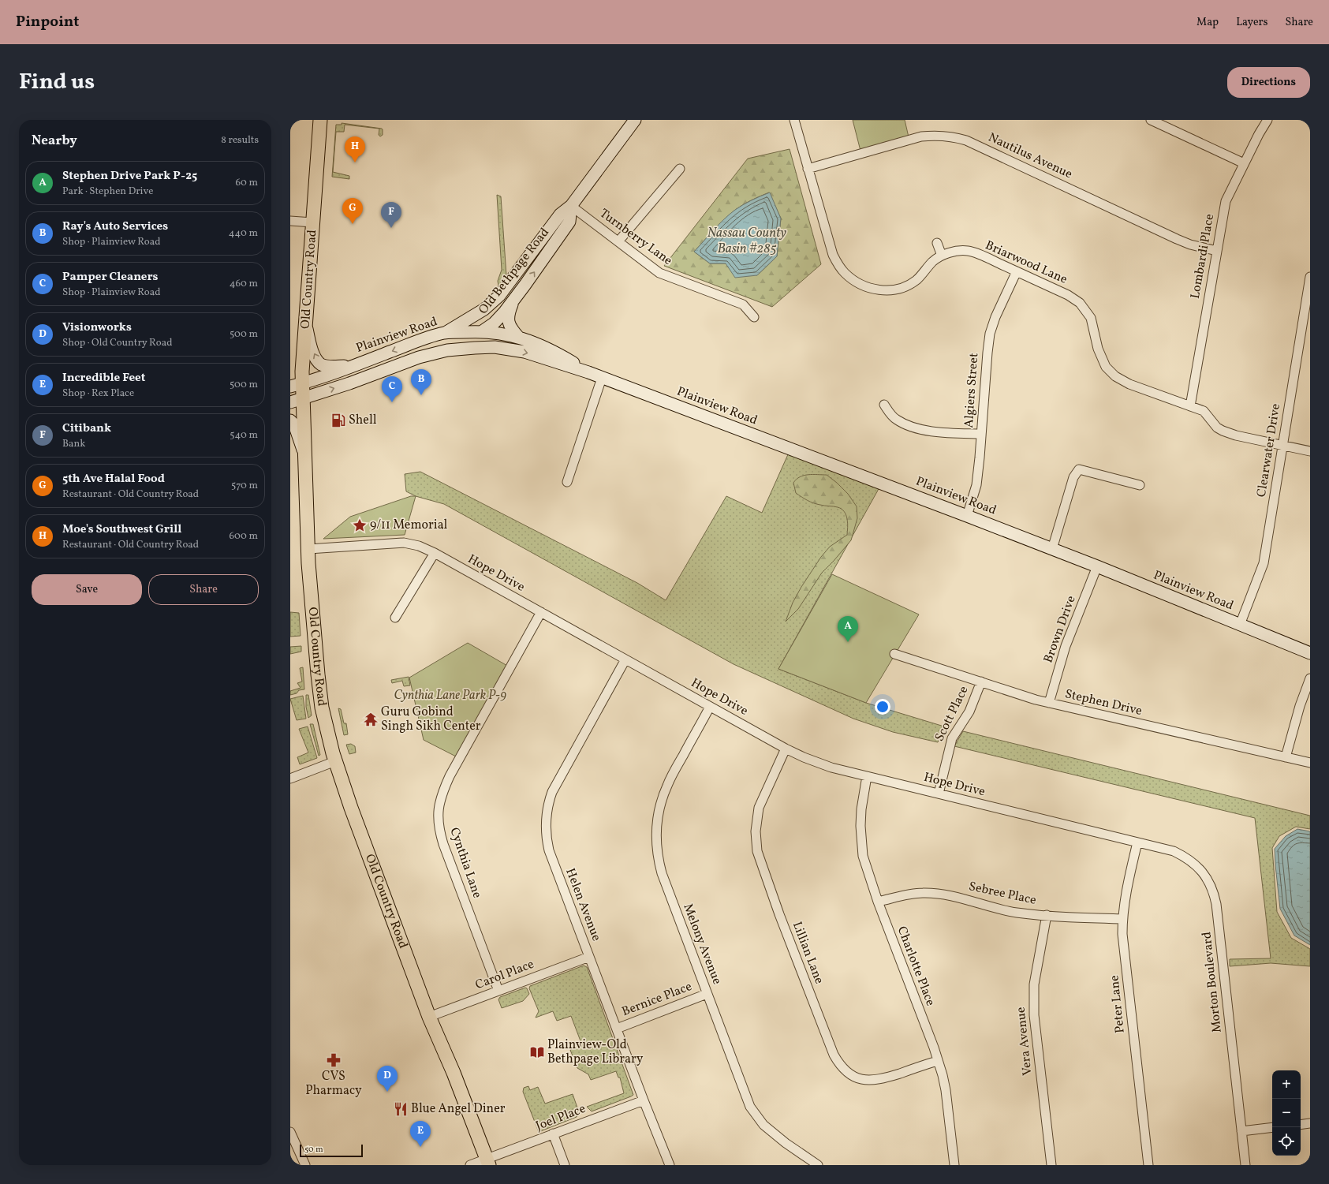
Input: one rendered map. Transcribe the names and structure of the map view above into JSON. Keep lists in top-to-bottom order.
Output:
{
  "streets": {
    "main road": ["Old Bethpage Road", "Old Country Road", "Plainview Road"],
    "street": [
      "Nautilus Avenue",
      "Turnberry Lane",
      "Lombardi Place",
      "Briarwood Lane",
      "Algiers Street",
      "Clearwater Drive",
      "Hope Drive",
      "Brown Drive",
      "Stephen Drive",
      "Scott Place",
      "Cynthia Lane",
      "Sebree Place",
      "Helen Avenue",
      "Melony Avenue",
      "Lillian Lane",
      "Charlotte Place",
      "Carol Place",
      "Morton Boulevard",
      "Bernice Place",
      "Peter Lane",
      "Vera Avenue",
      "Joel Place"
    ]
  },
  "crossings": [
    ["Nautilus Avenue", "Lombardi Place"],
    ["Nautilus Avenue", "Briarwood Lane"],
    ["Turnberry Lane", "Old Bethpage Road"],
    ["Lombardi Place", "Briarwood Lane"],
    ["Briarwood Lane", "Algiers Street"],
    ["Briarwood Lane", "Clearwater Drive"],
    ["Old Bethpage Road", "Plainview Road"],
    ["Old Country Road", "Plainview Road"],
    ["Old Country Road", "Hope Drive"],
    ["Old Country Road", "Carol Place"],
    ["Old Country Road", "Joel Place"],
    ["Plainview Road", "Algiers Street"],
    ["Plainview Road", "Clearwater Drive"],
    ["Plainview Road", "Brown Drive"],
    ["Hope Drive", "Scott Place"],
    ["Hope Drive", "Cynthia Lane"],
    ["Hope Drive", "Helen Avenue"],
    ["Hope Drive", "Melony Avenue"],
    ["Hope Drive", "Lillian Lane"],
    ["Hope Drive", "Charlotte Place"],
    ["Hope Drive", "Morton Boulevard"],
    ["Hope Drive", "Peter Lane"],
    ["Brown Drive", "Stephen Drive"],
    ["Stephen Drive", "Scott Place"],
    ["Cynthia Lane", "Carol Place"],
    ["Sebree Place", "Charlotte Place"],
    ["Sebree Place", "Peter Lane"],
    ["Sebree Place", "Vera Avenue"],
    ["Helen Avenue", "Carol Place"],
    ["Helen Avenue", "Bernice Place"],
    ["Helen Avenue", "Joel Place"],
    ["Melony Avenue", "Bernice Place"],
    ["Lillian Lane", "Charlotte Place"],
    ["Morton Boulevard", "Peter Lane"]
  ],
  "water": ["Nassau County Basin #285"],
  "parks": ["Cynthia Lane Park P-9"],
  "places": {
    "fuel station": ["Shell"],
    "place": ["9/11 Memorial"],
    "temple": ["Guru Gobind Singh Sikh Center"],
    "library": ["Plainview-Old Bethpage Library"],
    "pharmacy": ["CVS Pharmacy"],
    "restaurant": ["Blue Angel Diner"]
  },
  "scale_bar": "50 m",
  "page": {
    "header": "Pinpoint",
    "nav": ["Map", "Layers", "Share"],
    "title": "Find us",
    "buttons": [
      "Directions",
      ["Save", "Share"]
    ],
    "heading": ["Nearby", "8 results"],
    "pins": [
      "H",
      "G",
      "F",
      "B",
      "C",
      "A",
      "D",
      "E"
    ],
    "list": [
      {
        "mark": "A",
        "name": "Stephen Drive Park P-25",
        "note": "Park · Stephen Drive",
        "value": "60 m"
      },
      {
        "mark": "B",
        "name": "Ray's Auto Services",
        "note": "Shop · Plainview Road",
        "value": "440 m"
      },
      {
        "mark": "C",
        "name": "Pamper Cleaners",
        "note": "Shop · Plainview Road",
        "value": "460 m"
      },
      {
        "mark": "D",
        "name": "Visionworks",
        "note": "Shop · Old Country Road",
        "value": "500 m"
      },
      {
        "mark": "E",
        "name": "Incredible Feet",
        "note": "Shop · Rex Place",
        "value": "500 m"
      },
      {
        "mark": "F",
        "name": "Citibank",
        "note": "Bank",
        "value": "540 m"
      },
      {
        "mark": "G",
        "name": "5th Ave Halal Food",
        "note": "Restaurant · Old Country Road",
        "value": "570 m"
      },
      {
        "mark": "H",
        "name": "Moe's Southwest Grill",
        "note": "Restaurant · Old Country Road",
        "value": "600 m"
      }
    ],
    "map_buttons": ["+", "−"],
    "scale": "50 m"
  }
}
